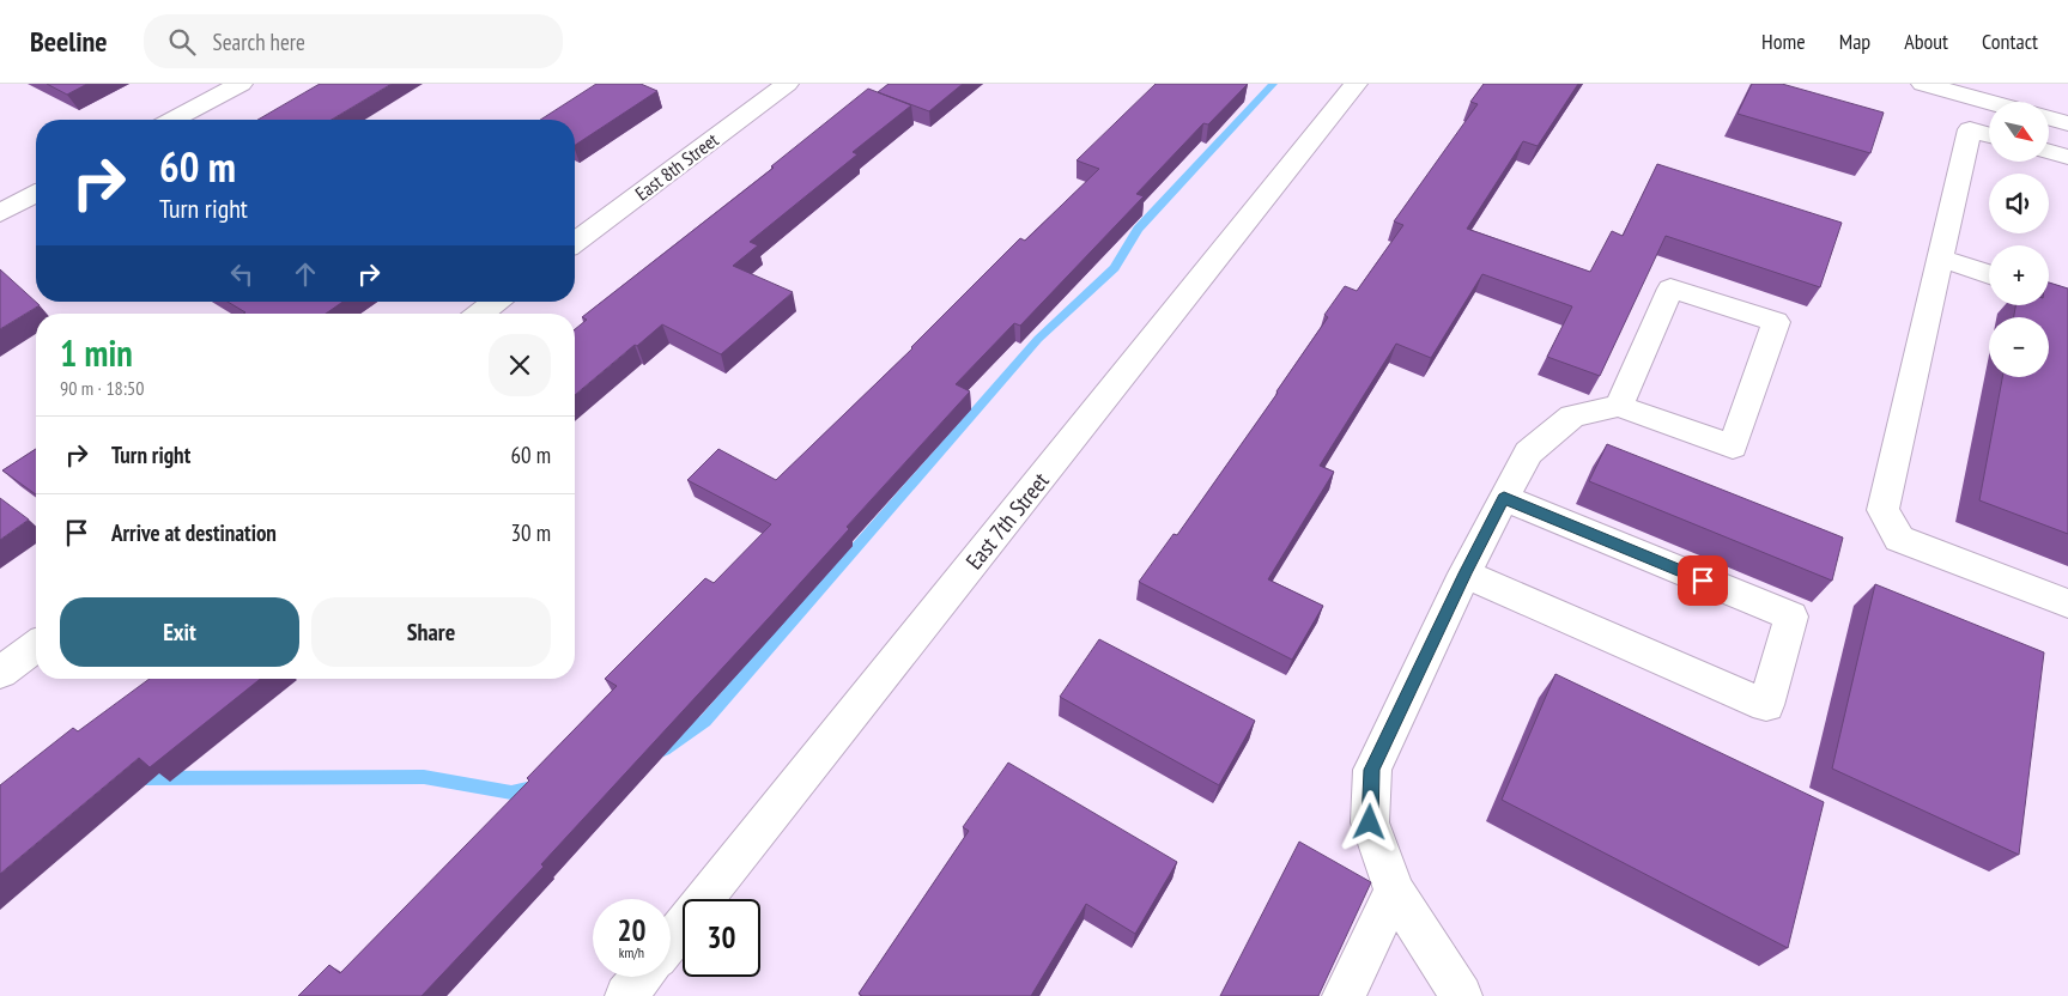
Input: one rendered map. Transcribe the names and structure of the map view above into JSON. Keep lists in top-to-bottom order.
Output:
{
  "streets": {
    "street": ["East 8th Street", "East 7th Street"]
  },
  "north": "bottom right",
  "page": {
    "header": "Beeline",
    "search": "Search here",
    "nav": [
      "Home",
      "Map",
      "About",
      "Contact"
    ],
    "map_buttons": ["+", "−"],
    "turn": ["60 m", "Turn right"],
    "heading": ["1 min", "90 m · 18:50"],
    "list": [
      {
        "name": "Turn right",
        "value": "60 m"
      },
      {
        "name": "Arrive at destination",
        "value": "30 m"
      }
    ],
    "buttons": ["Exit", "Share"],
    "speed": "20 km/h",
    "limit": "30"
  }
}
